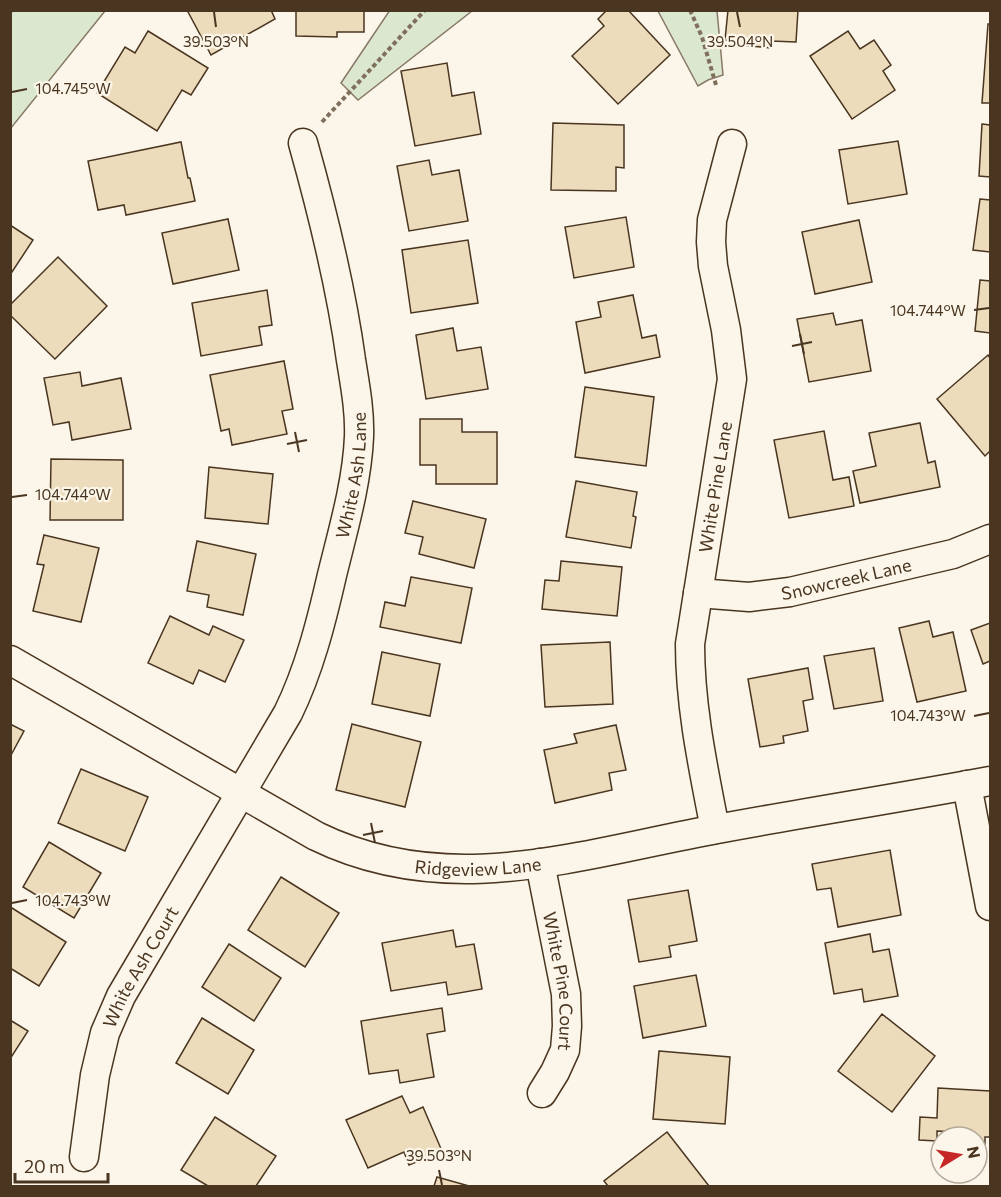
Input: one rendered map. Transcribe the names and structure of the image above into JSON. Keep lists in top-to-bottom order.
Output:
{
  "streets": {
    "street": [
      "White Ash Lane",
      "White Pine Lane",
      "Snowcreek Lane",
      "Ridgeview Lane",
      "White Ash Court",
      "White Pine Court"
    ]
  },
  "crossings": [
    ["White Ash Lane", "Ridgeview Lane"],
    ["White Ash Lane", "White Ash Court"],
    ["White Pine Lane", "Snowcreek Lane"],
    ["White Pine Lane", "Ridgeview Lane"],
    ["Ridgeview Lane", "White Ash Court"],
    ["Ridgeview Lane", "White Pine Court"]
  ],
  "scale_bar": "20 m",
  "north": "right",
  "coordinates": [
    "39.503°N",
    "39.504°N",
    "104.745°W",
    "104.744°W",
    "104.743°W"
  ]
}
